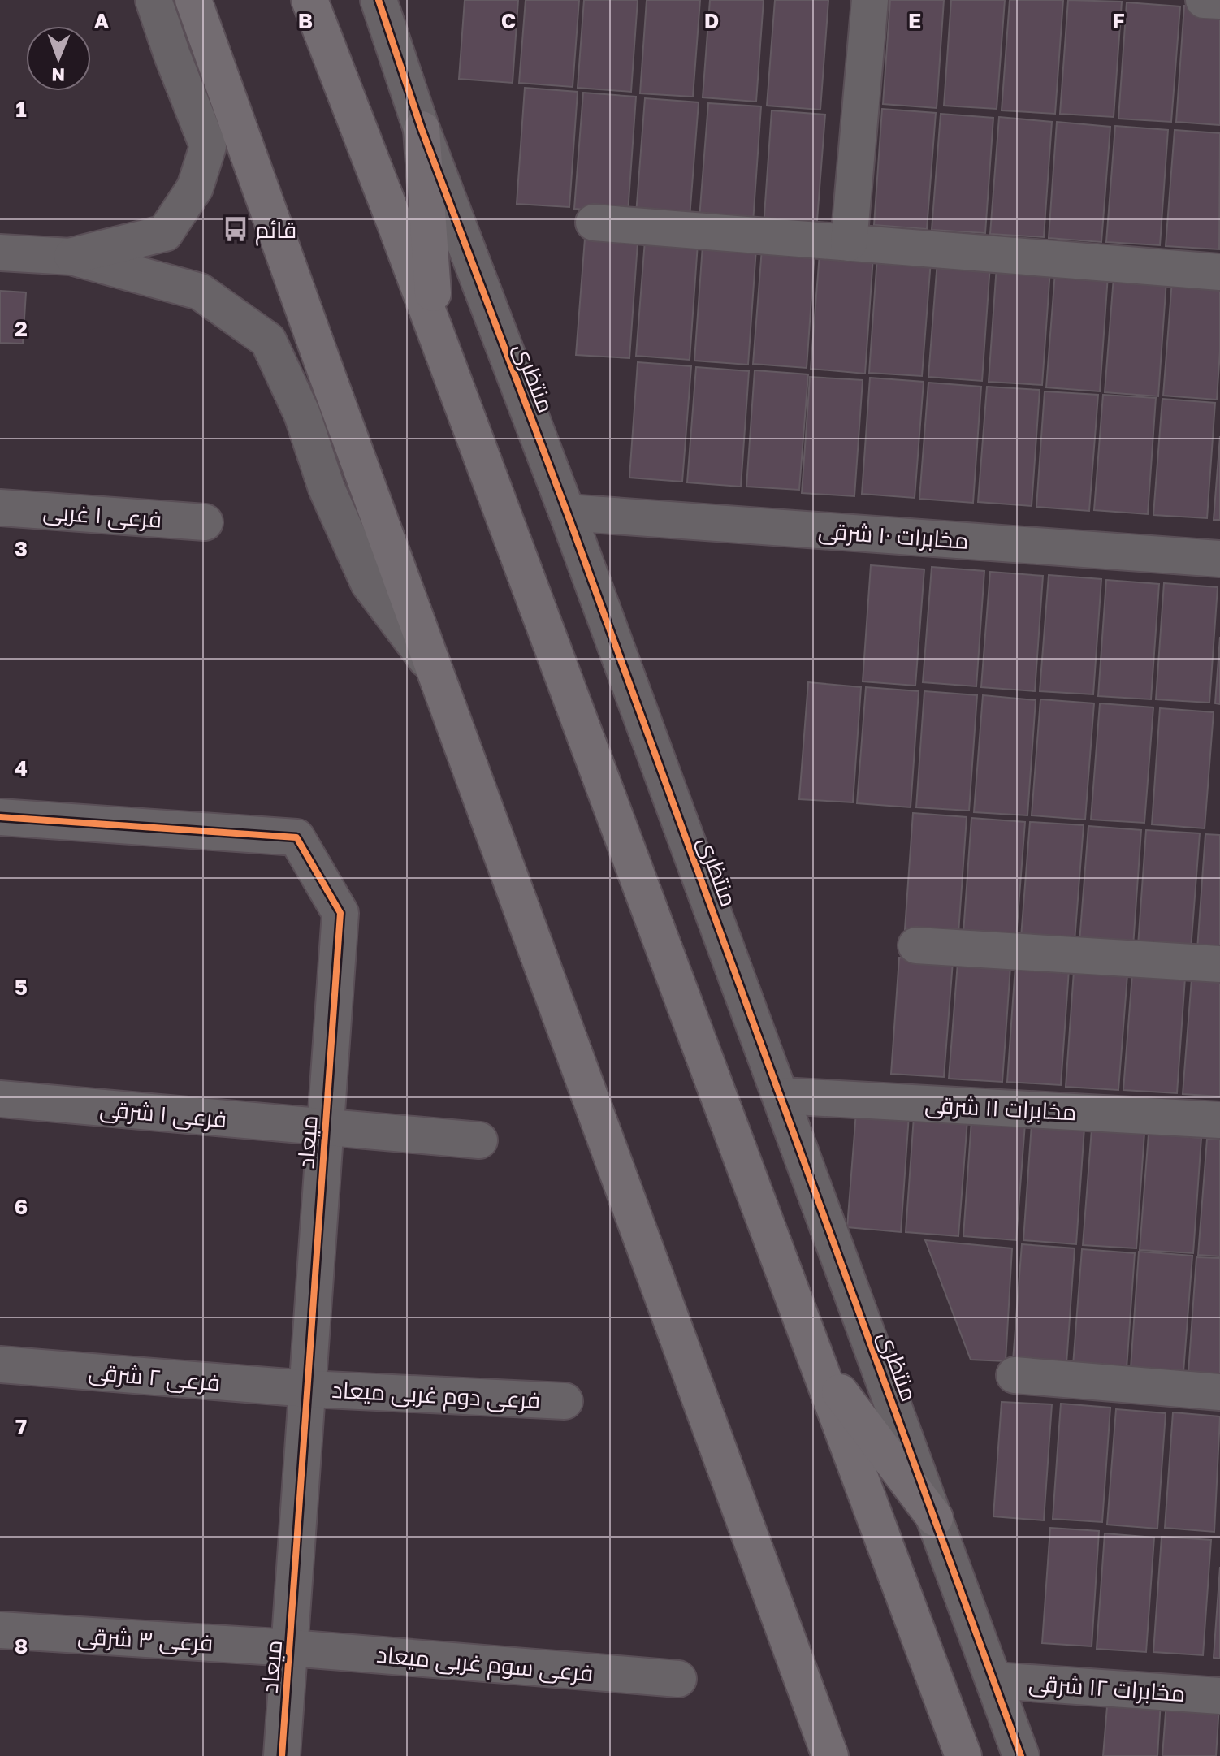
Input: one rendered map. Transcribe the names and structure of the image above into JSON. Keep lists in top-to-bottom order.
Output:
{
  "streets": {
    "street": [
      "منتظری",
      "فرعی ۱ غربی",
      "مخابرات ۱۰ شرقی",
      "مخابرات ۱۱ شرقی",
      "فرعی ۱ شرقی",
      "میعاد",
      "فرعی ۲ شرقی",
      "فرعی دوم غربی میعاد",
      "فرعی ۳ شرقی",
      "فرعی سوم غربی میعاد",
      "مخابرات ۱۲ شرقی"
    ]
  },
  "crossings": [
    ["منتظری", "مخابرات ۱۰ شرقی"],
    ["منتظری", "مخابرات ۱۱ شرقی"],
    ["منتظری", "مخابرات ۱۲ شرقی"],
    ["فرعی ۱ شرقی", "میعاد"],
    ["میعاد", "فرعی ۲ شرقی"],
    ["میعاد", "فرعی دوم غربی میعاد"],
    ["میعاد", "فرعی ۳ شرقی"],
    ["میعاد", "فرعی سوم غربی میعاد"],
    ["فرعی ۲ شرقی", "فرعی دوم غربی میعاد"],
    ["فرعی ۳ شرقی", "فرعی سوم غربی میعاد"]
  ],
  "places": {
    "bus stop": ["قائم"]
  },
  "north": "bottom",
  "grid": {
    "columns": [
      "A",
      "B",
      "C",
      "D",
      "E",
      "F"
    ],
    "rows": [
      "1",
      "2",
      "3",
      "4",
      "5",
      "6",
      "7",
      "8"
    ]
  }
}
